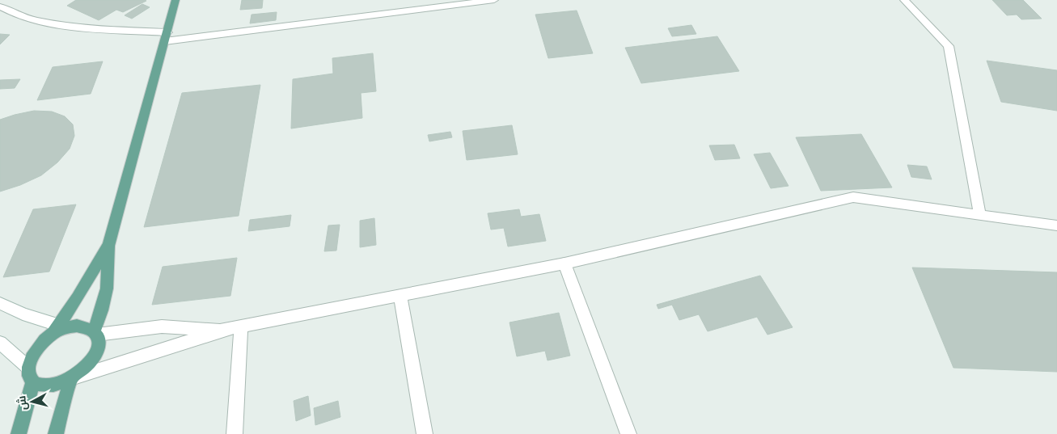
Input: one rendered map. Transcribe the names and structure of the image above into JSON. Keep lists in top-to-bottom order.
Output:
{
  "north": "left"
}
